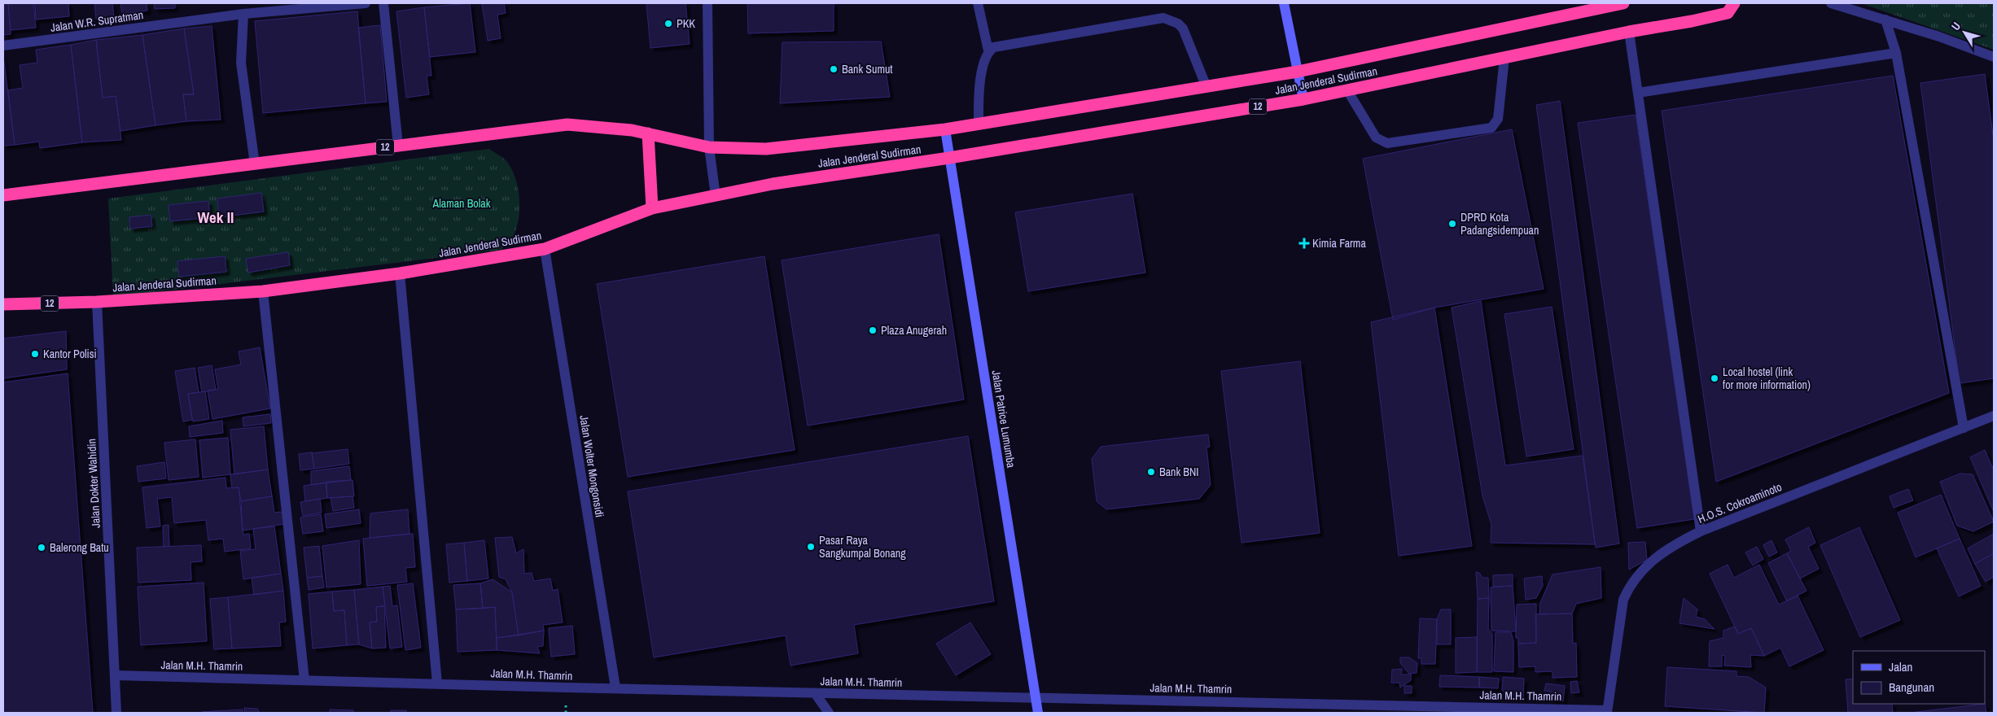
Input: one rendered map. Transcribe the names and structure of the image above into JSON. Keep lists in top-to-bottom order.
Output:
{
  "streets": {
    "highway": ["Jalan Jenderal Sudirman", "12"],
    "street": [
      "Jalan W.R. Supratman",
      "Jalan Patrice Lumumba",
      "Jalan Wolter Mongonsidi",
      "Jalan Dokter Wahidin",
      "H.O.S. Cokroaminoto",
      "Jalan M.H. Thamrin"
    ]
  },
  "crossings": [
    ["Jalan Jenderal Sudirman", "Jalan Patrice Lumumba"],
    ["Jalan Jenderal Sudirman", "Jalan Wolter Mongonsidi"],
    ["Jalan Jenderal Sudirman", "Jalan Dokter Wahidin"],
    ["Jalan Patrice Lumumba", "Jalan M.H. Thamrin"],
    ["Jalan Wolter Mongonsidi", "Jalan M.H. Thamrin"],
    ["Jalan Dokter Wahidin", "Jalan M.H. Thamrin"],
    ["H.O.S. Cokroaminoto", "Jalan M.H. Thamrin"]
  ],
  "districts": ["Wek II"],
  "parks": ["Alaman Bolak"],
  "places": {
    "other": [
      "PKK",
      "Bank Sumut",
      "DPRD Kota Padangsidempuan",
      "Plaza Anugerah",
      "Kantor Polisi",
      "Local hostel (link for more information)",
      "Bank BNI",
      "Pasar Raya Sangkumpal Bonang",
      "Balerong Batu"
    ],
    "health": ["Kimia Farma"]
  },
  "legend": ["Jalan", "Bangunan"],
  "north": "top left"
}
